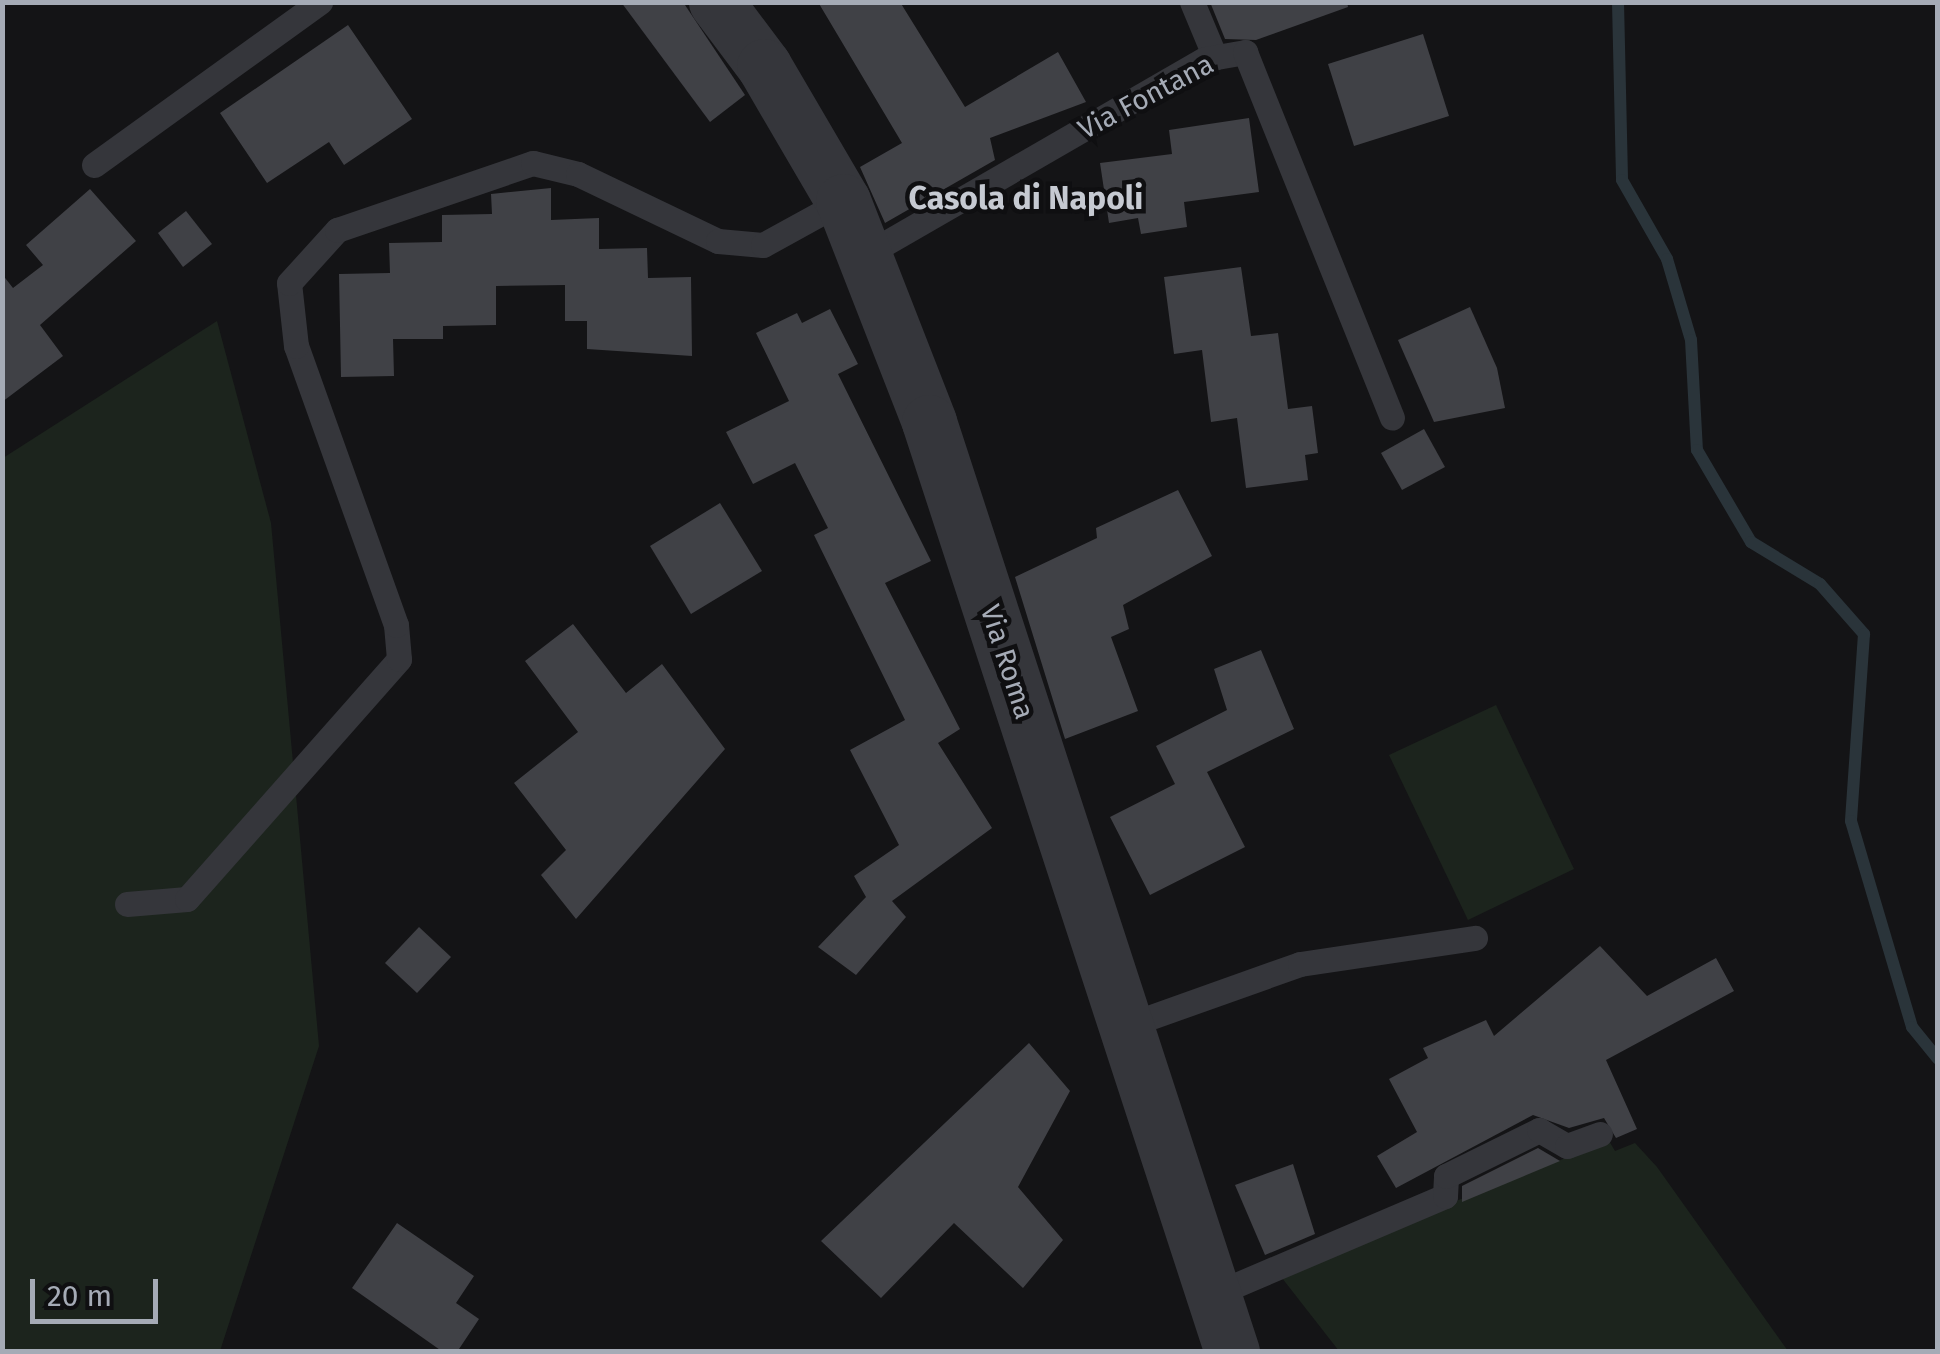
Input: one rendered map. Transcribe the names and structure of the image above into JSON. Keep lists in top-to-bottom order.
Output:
{
  "streets": {
    "street": ["Via Roma"],
    "lane": ["Via Fontana"]
  },
  "crossings": [
    ["Via Fontana", "Via Roma"]
  ],
  "districts": ["Casola di Napoli"],
  "scale_bar": "20 m"
}
